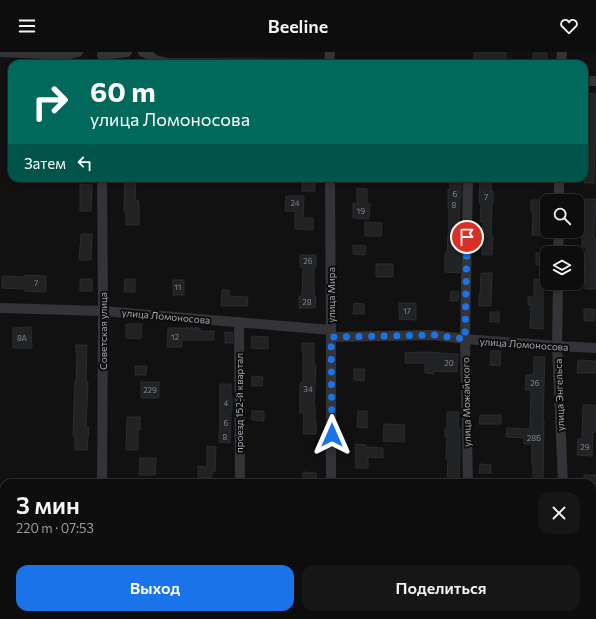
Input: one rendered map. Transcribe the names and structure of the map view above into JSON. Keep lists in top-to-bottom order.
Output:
{
  "streets": {
    "street": [
      "улица Мира",
      "улица Ломоносова",
      "Советская улица",
      "улица Энгельса",
      "улица Можайского",
      "проезд 152-й квартал"
    ]
  },
  "crossings": [
    ["улица Мира", "улица Ломоносова"],
    ["улица Ломоносова", "Советская улица"],
    ["улица Ломоносова", "улица Энгельса"],
    ["улица Ломоносова", "улица Можайского"],
    ["улица Ломоносова", "проезд 152-й квартал"]
  ],
  "house_numbers": [
    "6",
    "7",
    "24",
    "8",
    "19",
    "26",
    "7",
    "11",
    "28",
    "17",
    "12",
    "8А",
    "20",
    "26",
    "34",
    "229",
    "4",
    "6",
    "8",
    "28Б",
    "29"
  ],
  "page": {
    "header": "Beeline",
    "turn": ["60 m", "улица Ломоносова"],
    "then": "Затем",
    "heading": ["3 мин", "220 m · 07:53"],
    "buttons": ["Выход", "Поделиться"]
  }
}
